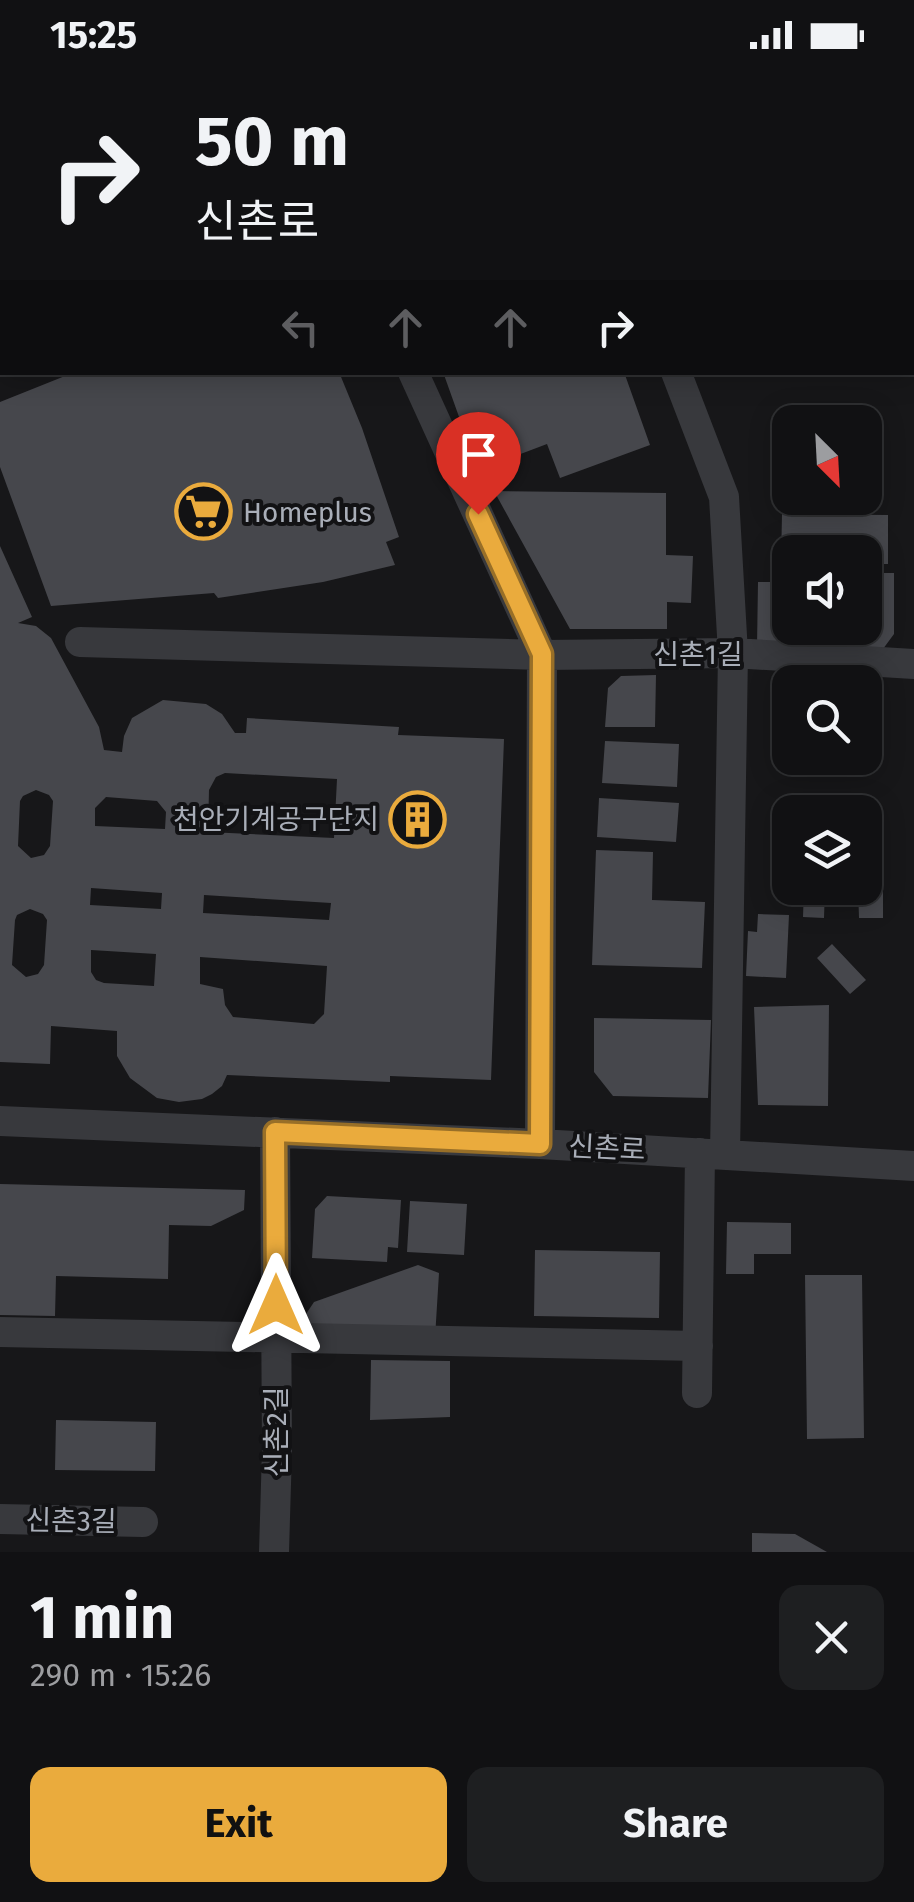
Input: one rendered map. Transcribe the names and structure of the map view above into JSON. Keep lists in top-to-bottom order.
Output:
{
  "streets": {
    "street": [
      "신촌1길",
      "신촌로",
      "신촌2길",
      "신촌3길"
    ]
  },
  "crossings": [
    ["신촌로", "신촌2길"]
  ],
  "places": {
    "supermarket": ["Homeplus"],
    "building": ["천안기계공구단지"]
  },
  "north": "bottom right",
  "page": {
    "status": "15:25",
    "turn": ["50 m", "신촌로"],
    "heading": ["1 min", "290 m · 15:26"],
    "buttons": ["Exit", "Share"]
  }
}
